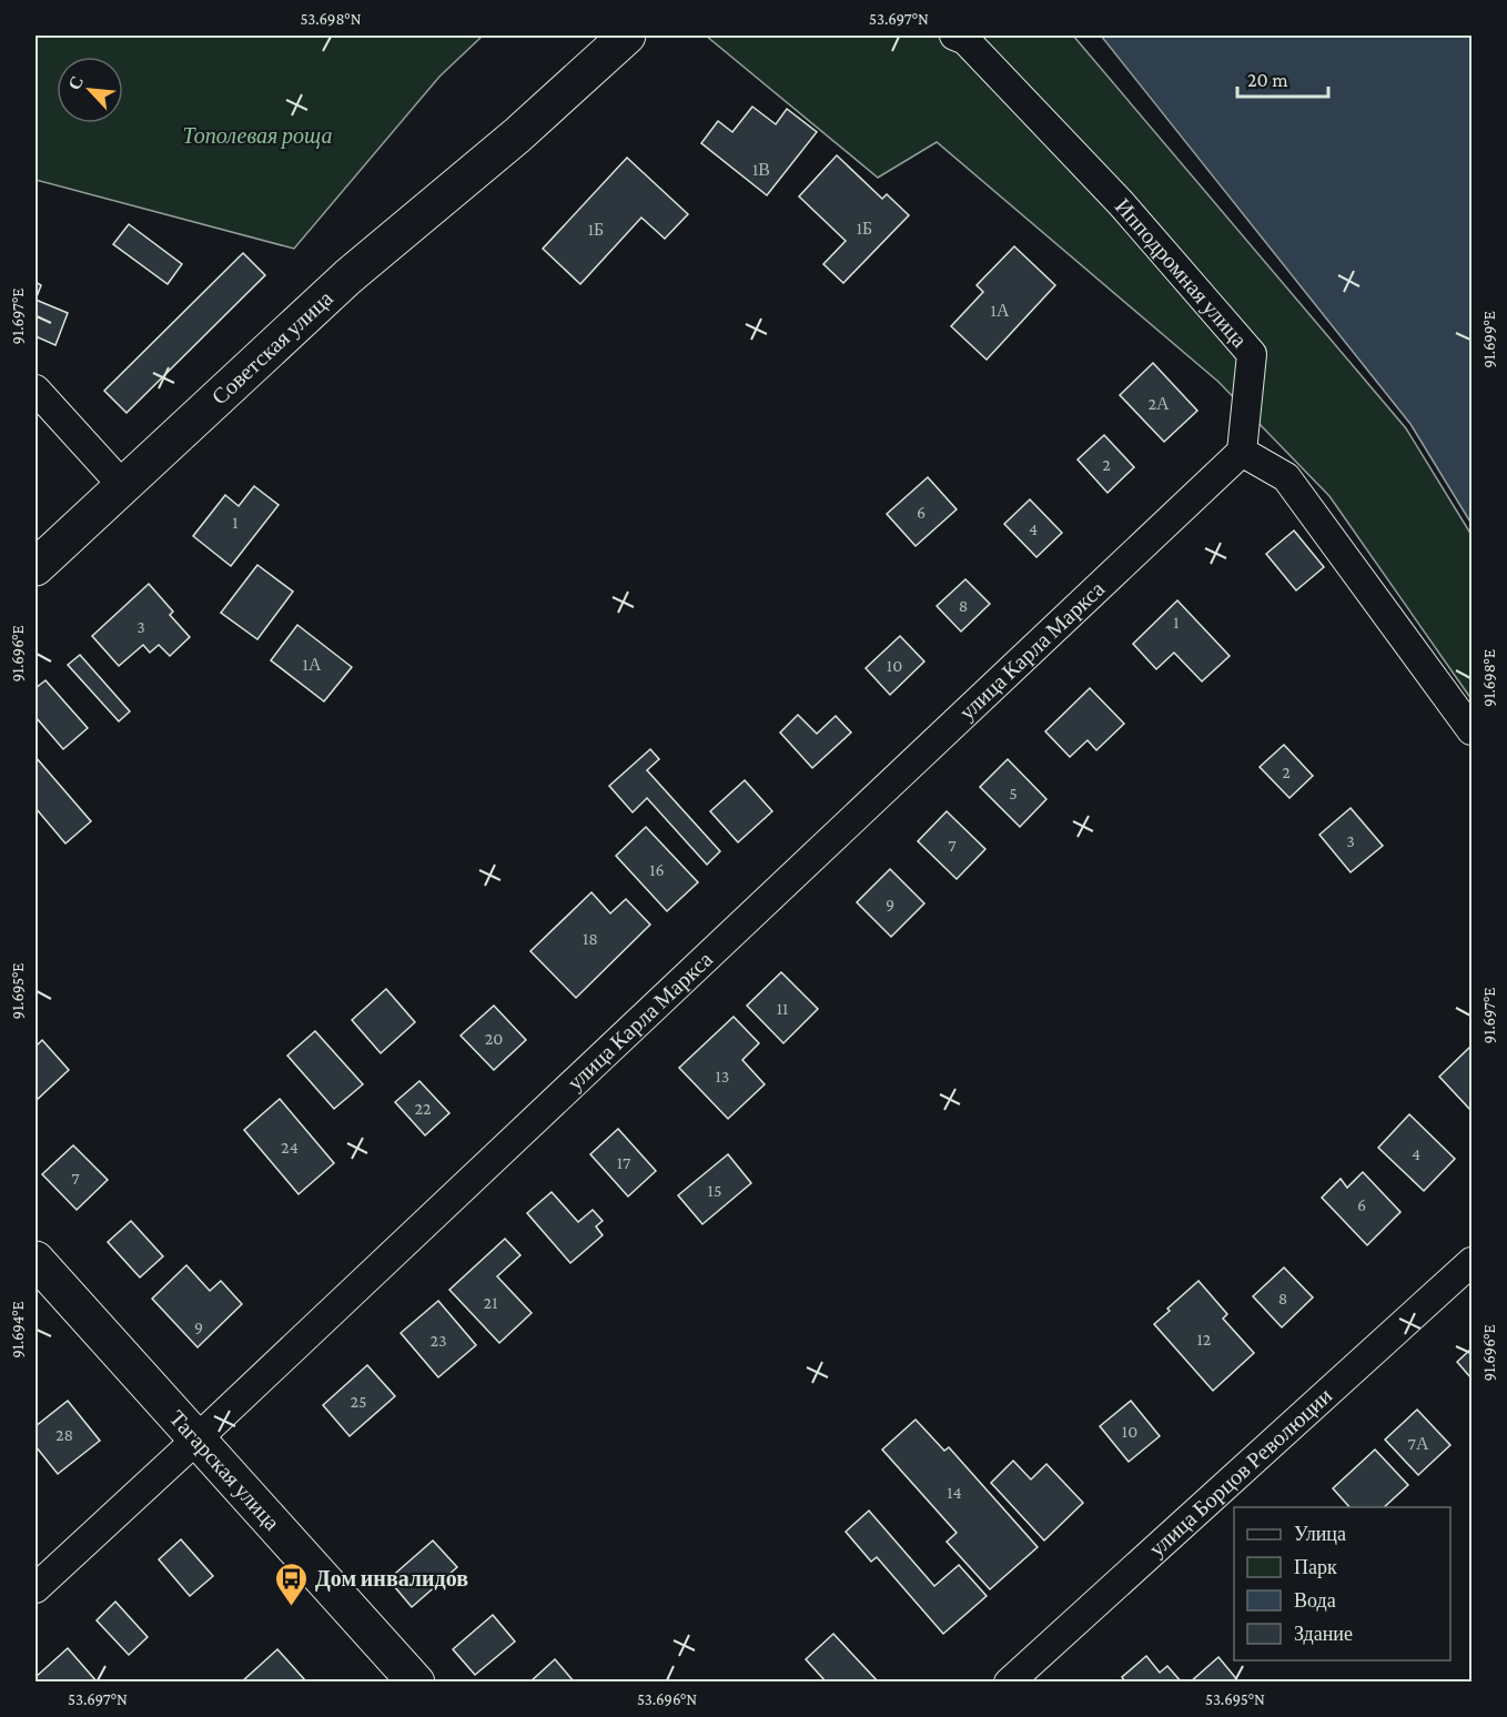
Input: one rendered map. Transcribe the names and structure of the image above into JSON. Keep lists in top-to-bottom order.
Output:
{
  "streets": {
    "street": [
      "Ипподромная улица",
      "Советская улица",
      "улица Карла Маркса",
      "Тагарская улица",
      "улица Борцов Революции"
    ]
  },
  "crossings": [
    ["Ипподромная улица", "улица Карла Маркса"],
    ["улица Карла Маркса", "Тагарская улица"]
  ],
  "parks": ["Тополевая роща"],
  "places": {
    "bus stop": ["Дом инвалидов"]
  },
  "house_numbers": [
    "1В",
    "1Б",
    "1Б",
    "1А",
    "2А",
    "2",
    "6",
    "1",
    "4",
    "8",
    "1",
    "3",
    "1А",
    "10",
    "2",
    "5",
    "3",
    "7",
    "16",
    "9",
    "18",
    "11",
    "20",
    "13",
    "22",
    "24",
    "4",
    "17",
    "7",
    "15",
    "6",
    "8",
    "21",
    "9",
    "12",
    "23",
    "25",
    "10",
    "28",
    "7А",
    "14"
  ],
  "legend": [
    "Улица",
    "Парк",
    "Вода",
    "Здание"
  ],
  "scale_bar": "20 m",
  "north": "top left",
  "coordinates": [
    "53.698°N",
    "53.697°N",
    "91.697°E",
    "91.699°E",
    "91.696°E",
    "91.698°E",
    "91.695°E",
    "91.694°E",
    "53.696°N",
    "53.695°N"
  ]
}
